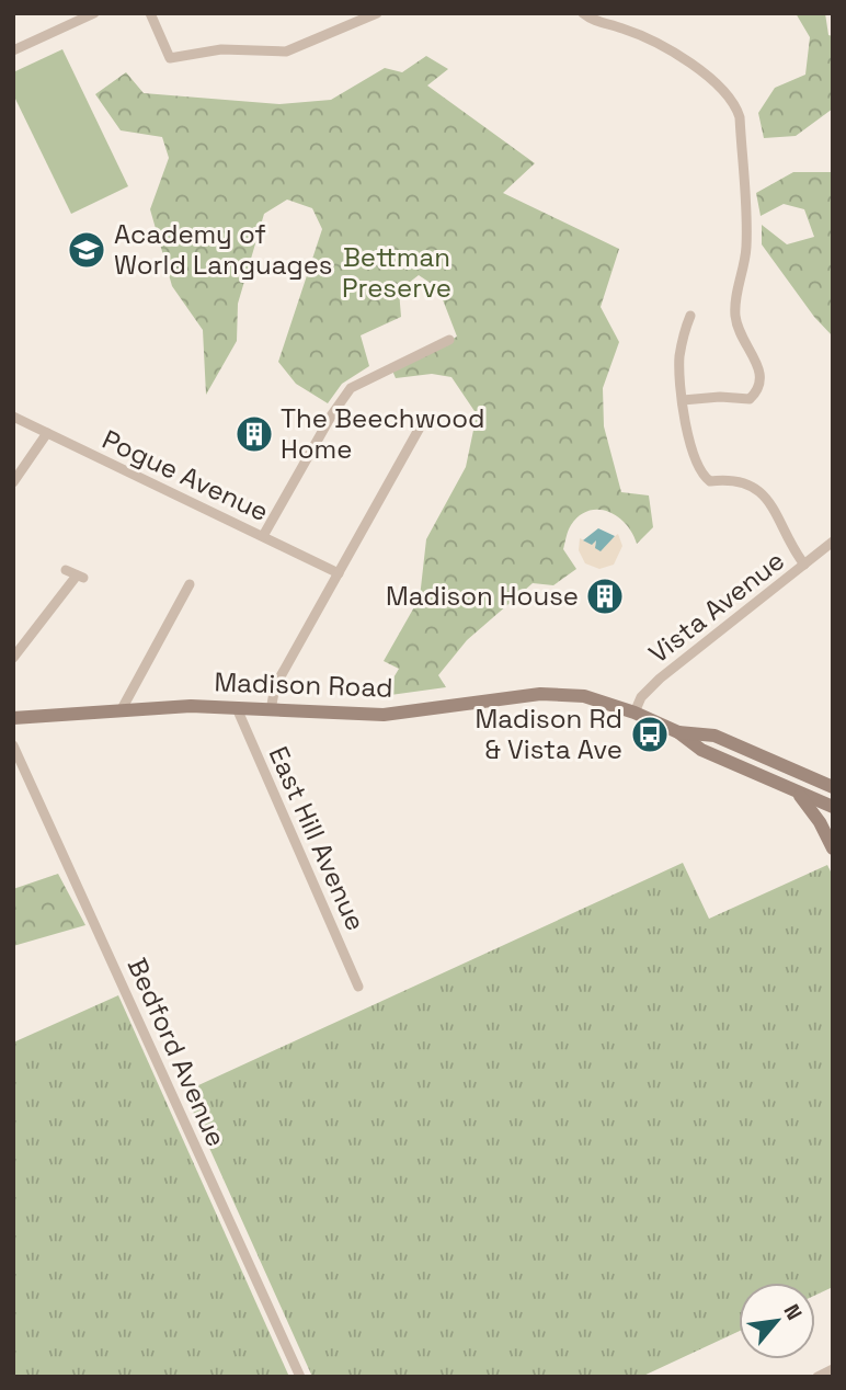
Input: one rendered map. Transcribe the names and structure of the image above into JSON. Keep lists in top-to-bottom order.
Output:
{
  "streets": {
    "main road": ["Madison Road"],
    "street": [
      "Pogue Avenue",
      "Vista Avenue",
      "East Hill Avenue",
      "Bedford Avenue"
    ]
  },
  "crossings": [
    ["Vista Avenue", "Madison Road"],
    ["Madison Road", "East Hill Avenue"]
  ],
  "parks": ["Bettman Preserve"],
  "places": {
    "school or university": ["Academy of World Languages"],
    "building": ["The Beechwood Home", "Madison House"],
    "bus stop": ["Madison Rd & Vista Ave"]
  },
  "north": "top right"
}
